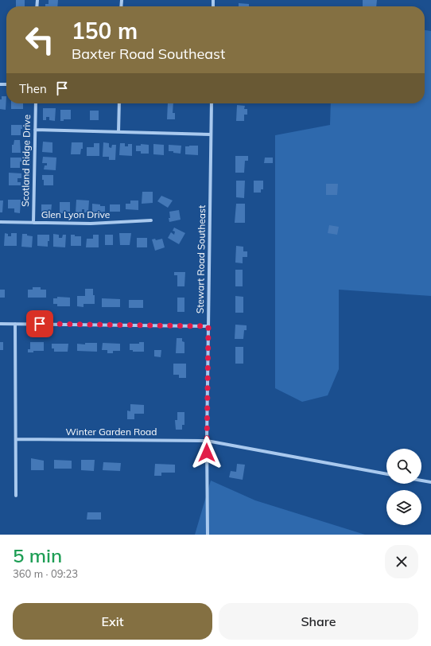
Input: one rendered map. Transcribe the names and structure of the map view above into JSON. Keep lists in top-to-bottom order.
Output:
{
  "streets": {
    "street": [
      "Scotland Ridge Drive",
      "Glen Lyon Drive",
      "Stewart Road Southeast",
      "Winter Garden Road"
    ]
  },
  "crossings": [
    ["Scotland Ridge Drive", "Glen Lyon Drive"],
    ["Stewart Road Southeast", "Winter Garden Road"]
  ],
  "page": {
    "turn": ["150 m", "Baxter Road Southeast"],
    "then": "Then",
    "heading": ["5 min", "360 m · 09:23"],
    "buttons": ["Exit", "Share"]
  }
}
